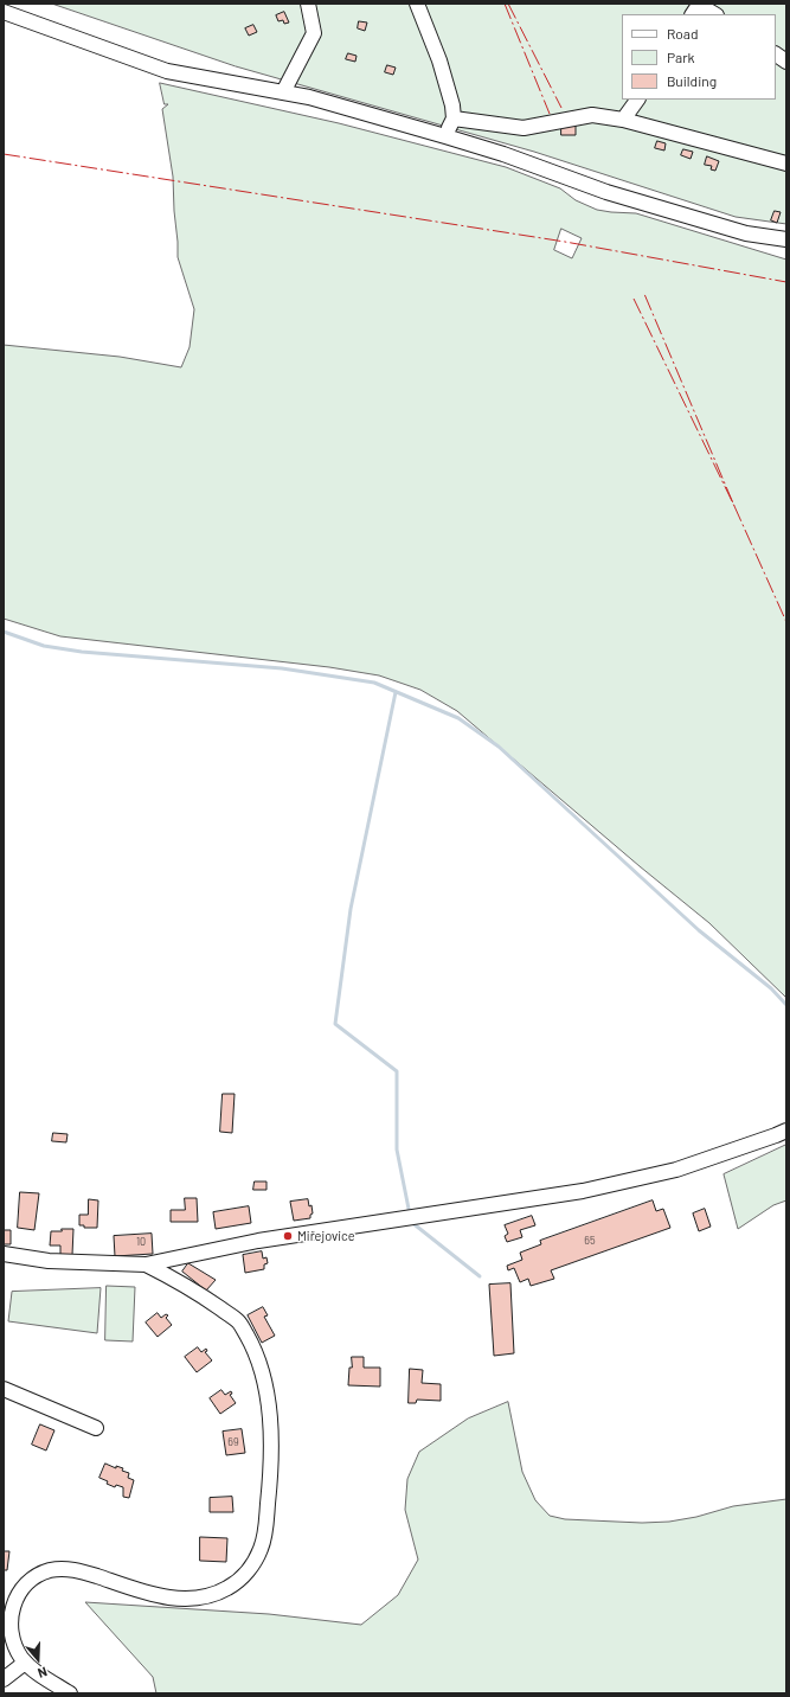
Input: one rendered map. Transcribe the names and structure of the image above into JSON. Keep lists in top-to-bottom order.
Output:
{
  "places": ["Miřejovice"],
  "house_numbers": ["65", "10", "69"],
  "legend": ["Road", "Park", "Building"],
  "north": "bottom"
}
